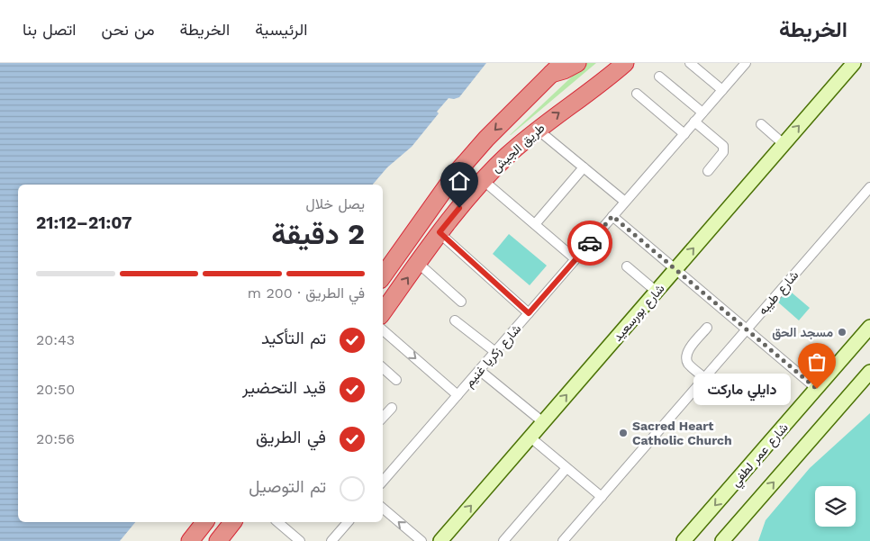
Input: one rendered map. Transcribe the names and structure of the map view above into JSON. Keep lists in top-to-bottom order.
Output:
{
  "streets": {
    "highway": ["طريق الجيش"],
    "main road": ["شارع بورسعيد", "شارع عمر لطفي"],
    "street": ["شارع طيبه", "شارع زكريا غنيم"]
  },
  "one_way": ["شارع بورسعيد"],
  "places": ["مسجد الحق", "دايلي ماركت", "Sacred Heart Catholic Church"],
  "page": {
    "header": "الخريطة",
    "nav": [
      "الرئيسية",
      "الخريطة",
      "من نحن",
      "اتصل بنا"
    ],
    "heading": ["2 دقيقة", "يصل خلال", "21:07–21:12"],
    "bar": "في الطريق · 200 m",
    "list": [
      ["تم التأكيد", "20:43"],
      ["قيد التحضير", "20:50"],
      ["في الطريق", "20:56"],
      "تم التوصيل"
    ],
    "bubble": "دايلي ماركت"
  }
}
